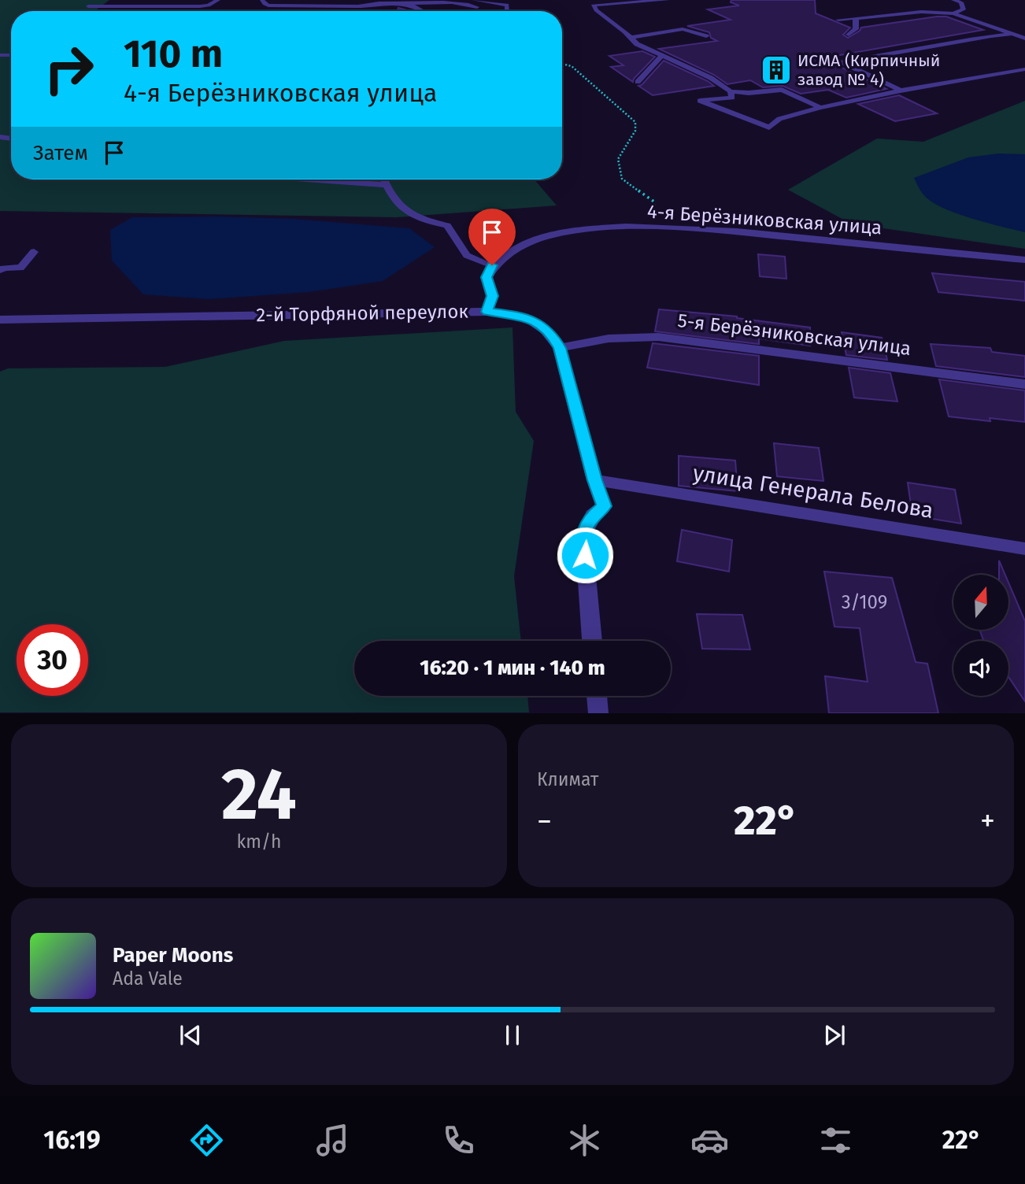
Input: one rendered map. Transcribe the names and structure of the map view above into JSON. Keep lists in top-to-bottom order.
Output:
{
  "streets": {
    "street": [
      "4-я Берёзниковская улица",
      "2-й Торфяной переулок",
      "5-я Берёзниковская улица",
      "улица Генерала Белова"
    ]
  },
  "crossings": [
    ["2-й Торфяной переулок", "5-я Берёзниковская улица"],
    ["2-й Торфяной переулок", "улица Генерала Белова"]
  ],
  "places": {
    "building": ["ИСМА (Кирпичный завод № 4)"]
  },
  "house_numbers": ["3/109"],
  "north": "top",
  "page": {
    "turn": ["110 m", "4-я Берёзниковская улица"],
    "then": "Затем",
    "limit": "30",
    "trip": "16:20 · 1 мин · 140 m",
    "tile": [
      ["24", "km/h"],
      "Климат"
    ],
    "heat": ["−", "22°", "+"],
    "song": ["Paper Moons", "Ada Vale"],
    "tabs": ["16:19", "22°"]
  }
}
